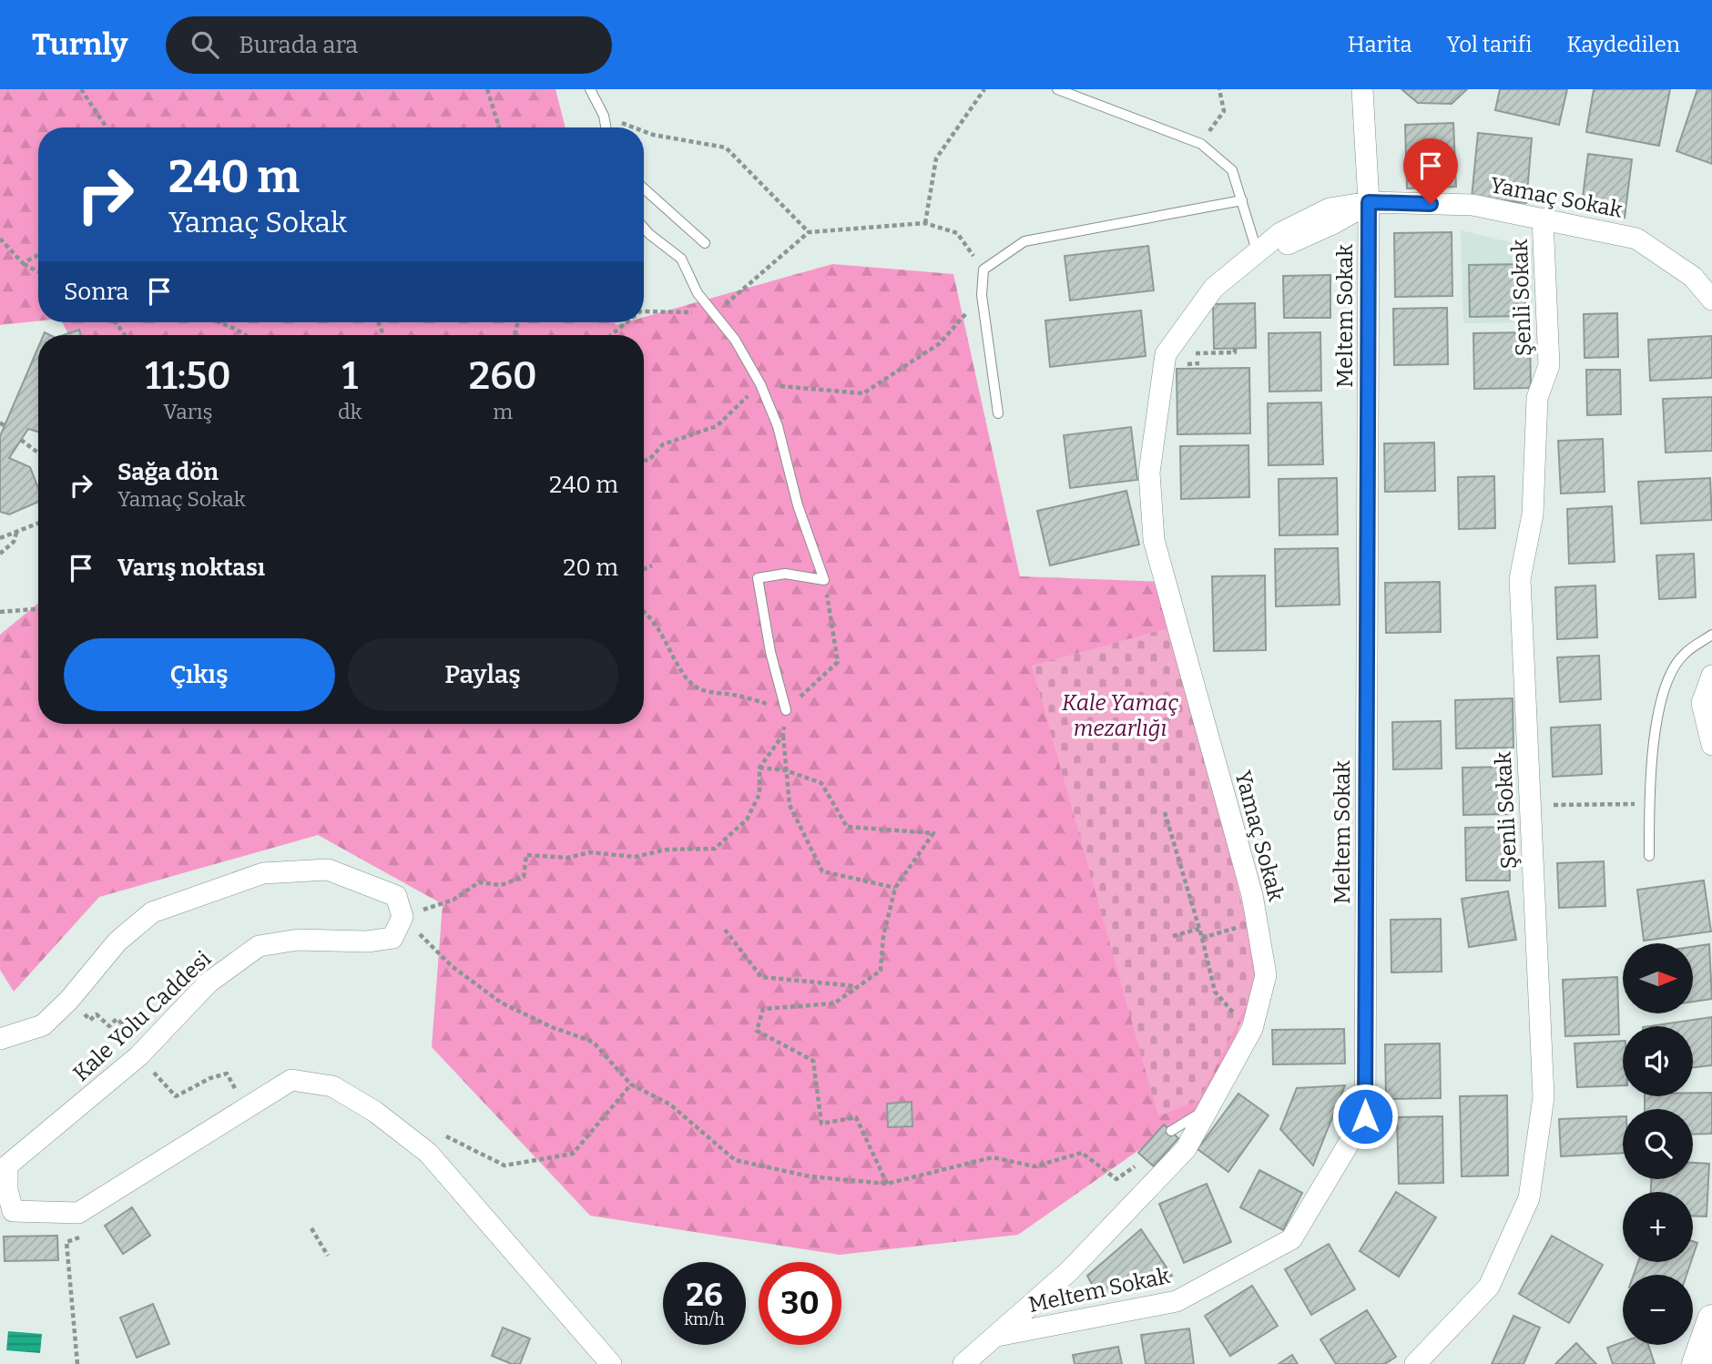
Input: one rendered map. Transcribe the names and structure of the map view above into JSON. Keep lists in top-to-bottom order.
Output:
{
  "streets": {
    "street": [
      "Yamaç Sokak",
      "Şenli Sokak",
      "Meltem Sokak",
      "Kale Yolu Caddesi"
    ]
  },
  "crossings": [
    ["Yamaç Sokak", "Şenli Sokak"],
    ["Yamaç Sokak", "Meltem Sokak"]
  ],
  "parks": ["Kale Yamaç mezarlığı"],
  "north": "right",
  "page": {
    "header": "Turnly",
    "search": "Burada ara",
    "nav": ["Harita", "Yol tarifi", "Kaydedilen"],
    "turn": ["240 m", "Yamaç Sokak"],
    "then": "Sonra",
    "eta": [
      "11:50",
      "Varış",
      "1",
      "dk",
      "260",
      "m"
    ],
    "list": [
      {
        "name": "Sağa dön",
        "note": "Yamaç Sokak",
        "value": "240 m"
      },
      {
        "name": "Varış noktası",
        "value": "20 m"
      }
    ],
    "buttons": ["Çıkış", "Paylaş"],
    "map_buttons": ["+", "−"],
    "speed": "26 km/h",
    "limit": "30"
  }
}
